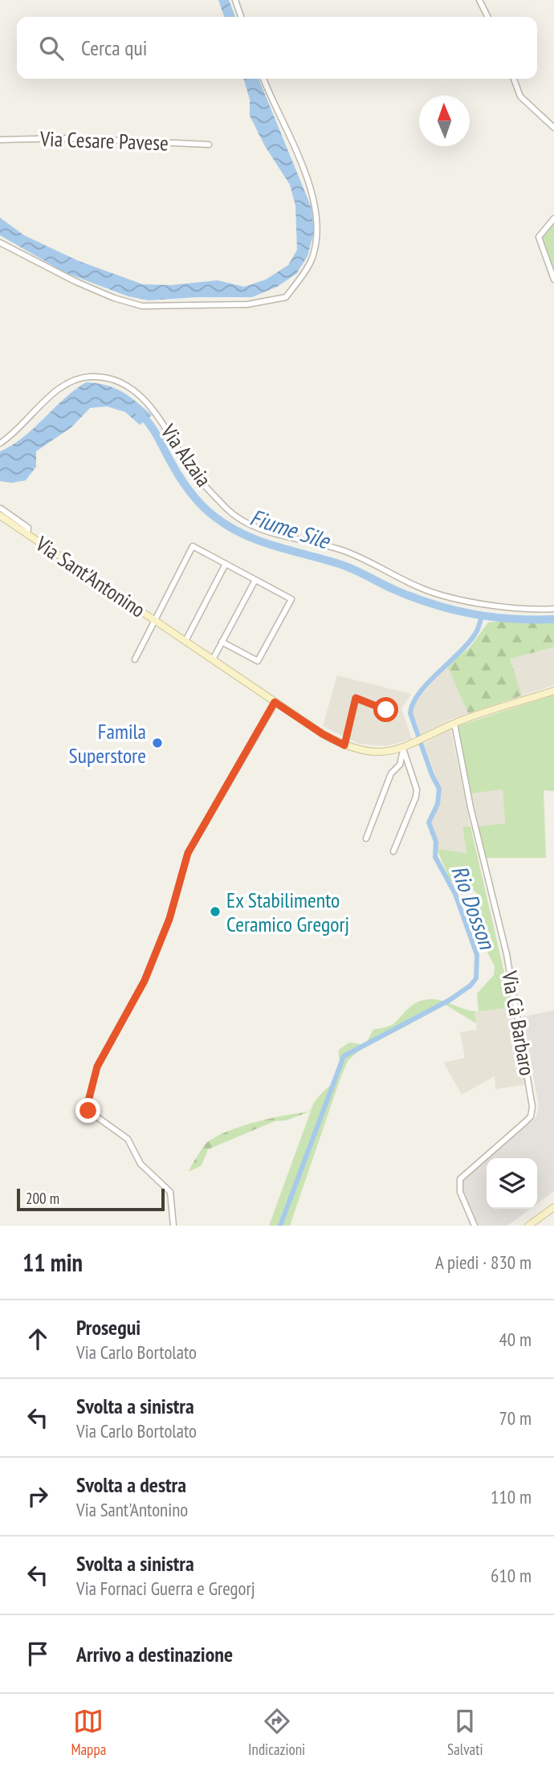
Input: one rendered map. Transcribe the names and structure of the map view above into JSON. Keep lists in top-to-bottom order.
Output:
{
  "streets": {
    "main road": ["Via Sant'Antonino"],
    "street": ["Via Cesare Pavese", "Via Alzaia", "Via Cà Barbaro"]
  },
  "crossings": [
    ["Via Sant'Antonino", "Via Cà Barbaro"]
  ],
  "water": ["Fiume Sile", "Rio Dosson"],
  "places": ["Famila Superstore", "Ex Stabilimento Ceramico Gregorj"],
  "scale_bar": "200 m",
  "north": "top",
  "page": {
    "search": "Cerca qui",
    "scale": "200 m",
    "heading": ["11 min", "A piedi · 830 m"],
    "list": [
      ["Prosegui", "Via Carlo Bortolato", "40 m"],
      ["Svolta a sinistra", "Via Carlo Bortolato", "70 m"],
      ["Svolta a destra", "Via Sant'Antonino", "110 m"],
      ["Svolta a sinistra", "Via Fornaci Guerra e Gregorj", "610 m"],
      "Arrivo a destinazione"
    ],
    "nav": ["Mappa", "Indicazioni", "Salvati"]
  }
}
